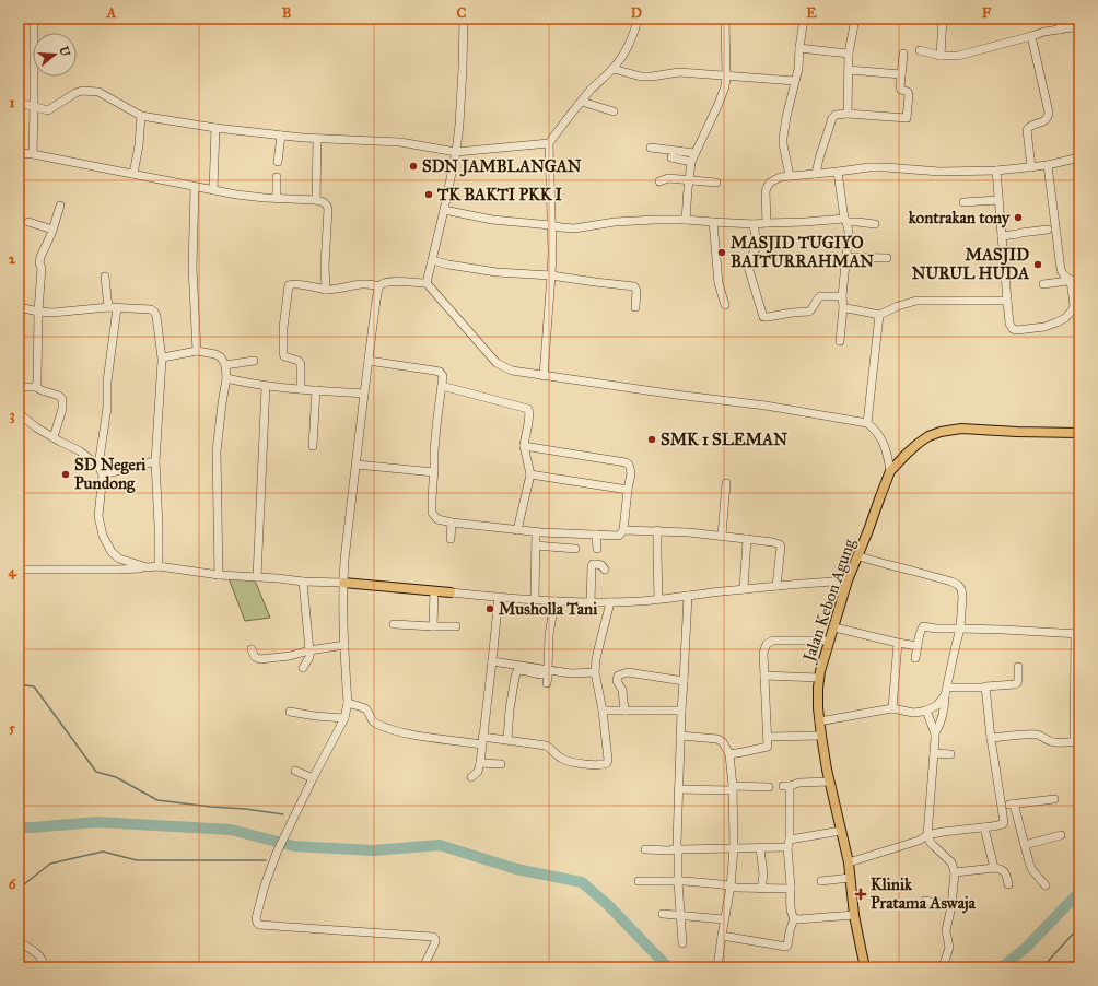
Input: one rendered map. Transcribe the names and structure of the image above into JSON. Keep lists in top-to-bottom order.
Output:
{
  "streets": {
    "main road": ["Jalan Kebon Agung"]
  },
  "places": {
    "other": [
      "SDN JAMBLANGAN",
      "TK BAKTI PKK I",
      "kontrakan tony",
      "MASJID TUGIYO BAITURRAHMAN",
      "MASJID NURUL HUDA",
      "SMK 1 SLEMAN",
      "SD Negeri Pundong",
      "Musholla Tani"
    ],
    "health": ["Klinik Pratama Aswaja"]
  },
  "north": "right",
  "grid": {
    "columns": [
      "A",
      "B",
      "C",
      "D",
      "E",
      "F"
    ],
    "rows": [
      "1",
      "2",
      "3",
      "4",
      "5",
      "6"
    ]
  }
}
